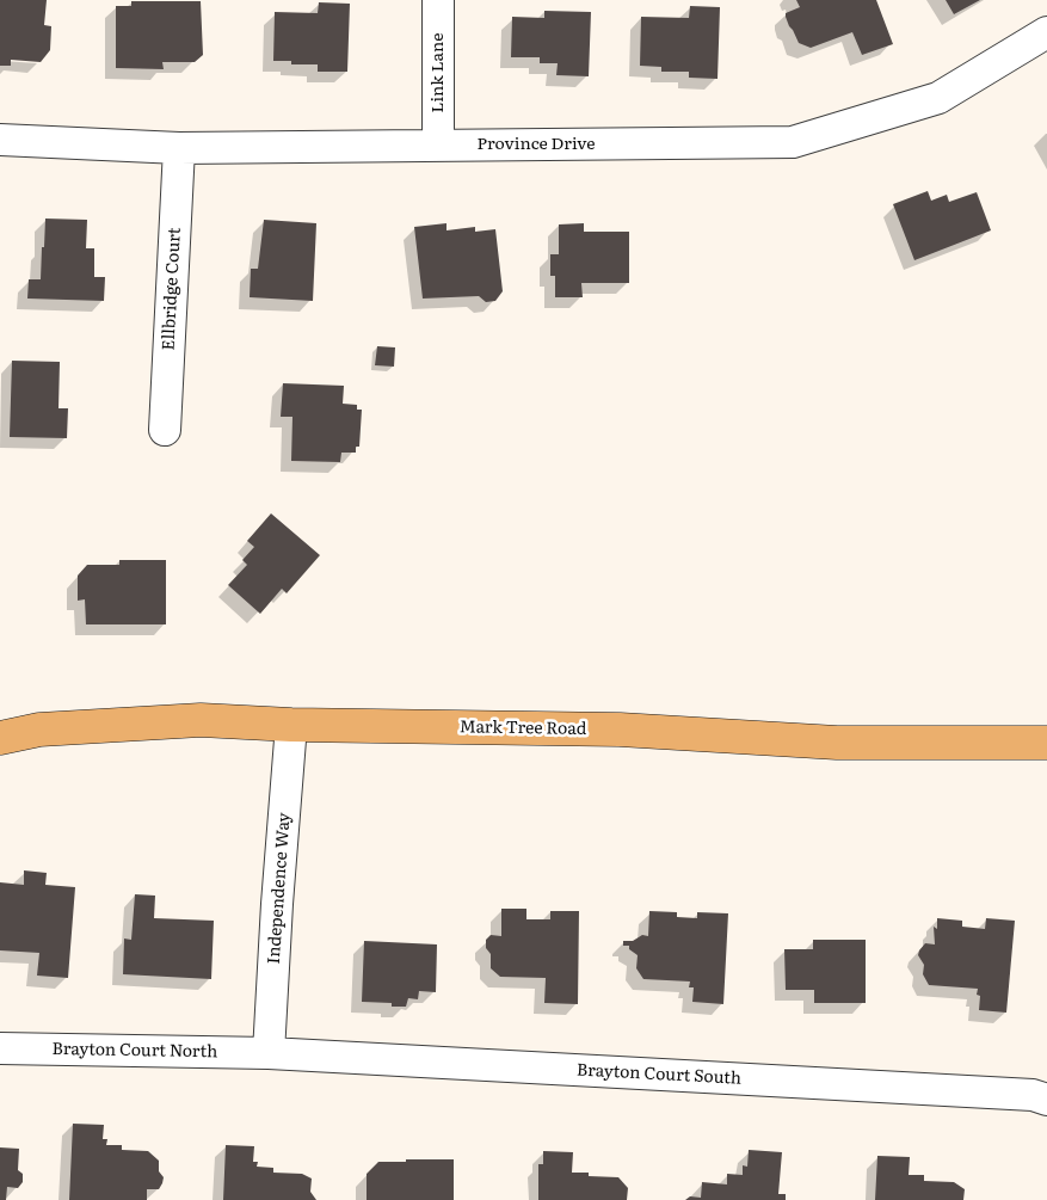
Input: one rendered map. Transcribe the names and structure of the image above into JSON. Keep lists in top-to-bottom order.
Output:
{
  "streets": {
    "main road": ["Mark Tree Road"],
    "street": [
      "Link Lane",
      "Province Drive",
      "Ellbridge Court",
      "Independence Way",
      "Brayton Court North",
      "Brayton Court South"
    ]
  },
  "crossings": [
    ["Link Lane", "Province Drive"],
    ["Province Drive", "Ellbridge Court"],
    ["Mark Tree Road", "Independence Way"],
    ["Independence Way", "Brayton Court North"],
    ["Independence Way", "Brayton Court South"],
    ["Brayton Court North", "Brayton Court South"]
  ]
}
